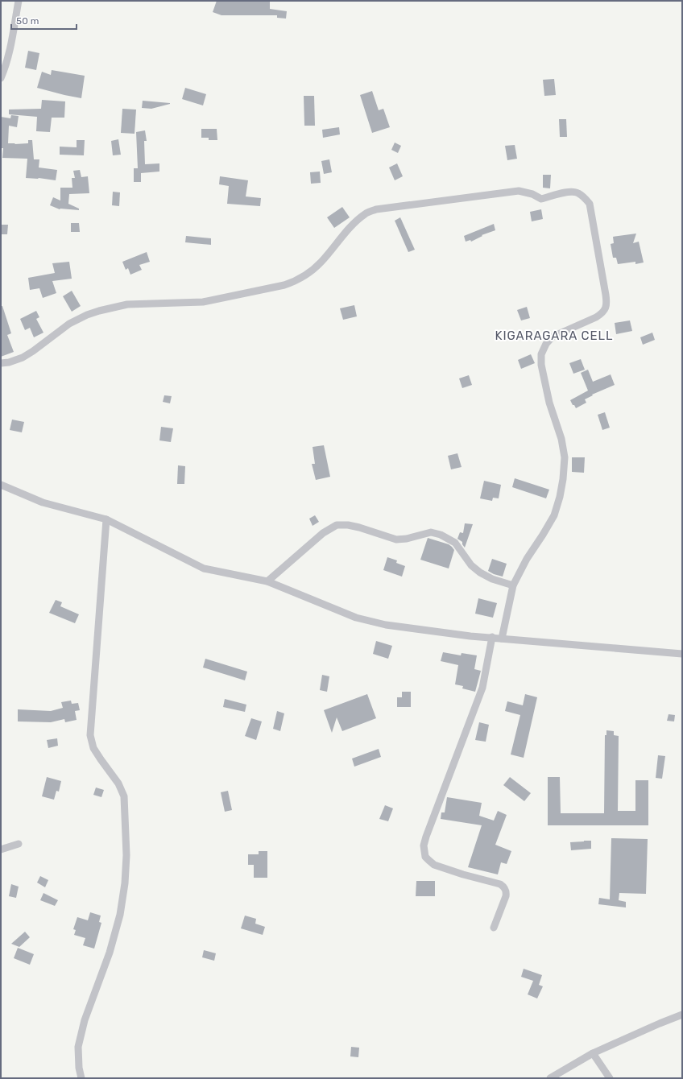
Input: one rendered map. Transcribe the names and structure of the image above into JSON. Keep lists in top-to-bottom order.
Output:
{
  "districts": ["KIGARAGARA CELL"],
  "scale_bar": "50 m"
}
